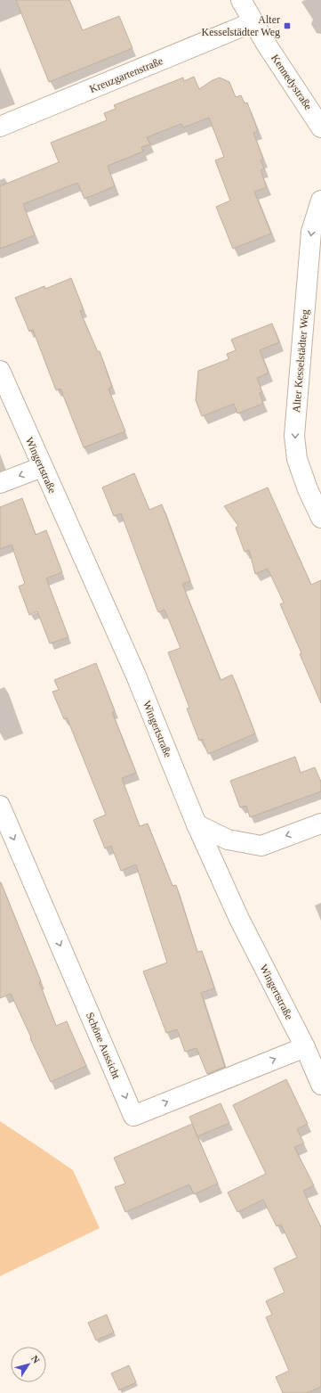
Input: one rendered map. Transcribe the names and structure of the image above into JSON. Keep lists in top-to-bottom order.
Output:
{
  "streets": {
    "street": [
      "Kreuzgartenstraße",
      "Kennedystraße",
      "Alter Kesselstädter Weg",
      "Wingertstraße",
      "Schöne Aussicht"
    ]
  },
  "crossings": [
    ["Kreuzgartenstraße", "Kennedystraße"],
    ["Wingertstraße", "Schöne Aussicht"]
  ],
  "one_way": ["Alter Kesselstädter Weg"],
  "places": {
    "transit": ["Alter Kesselstädter Weg"]
  },
  "north": "top right"
}
